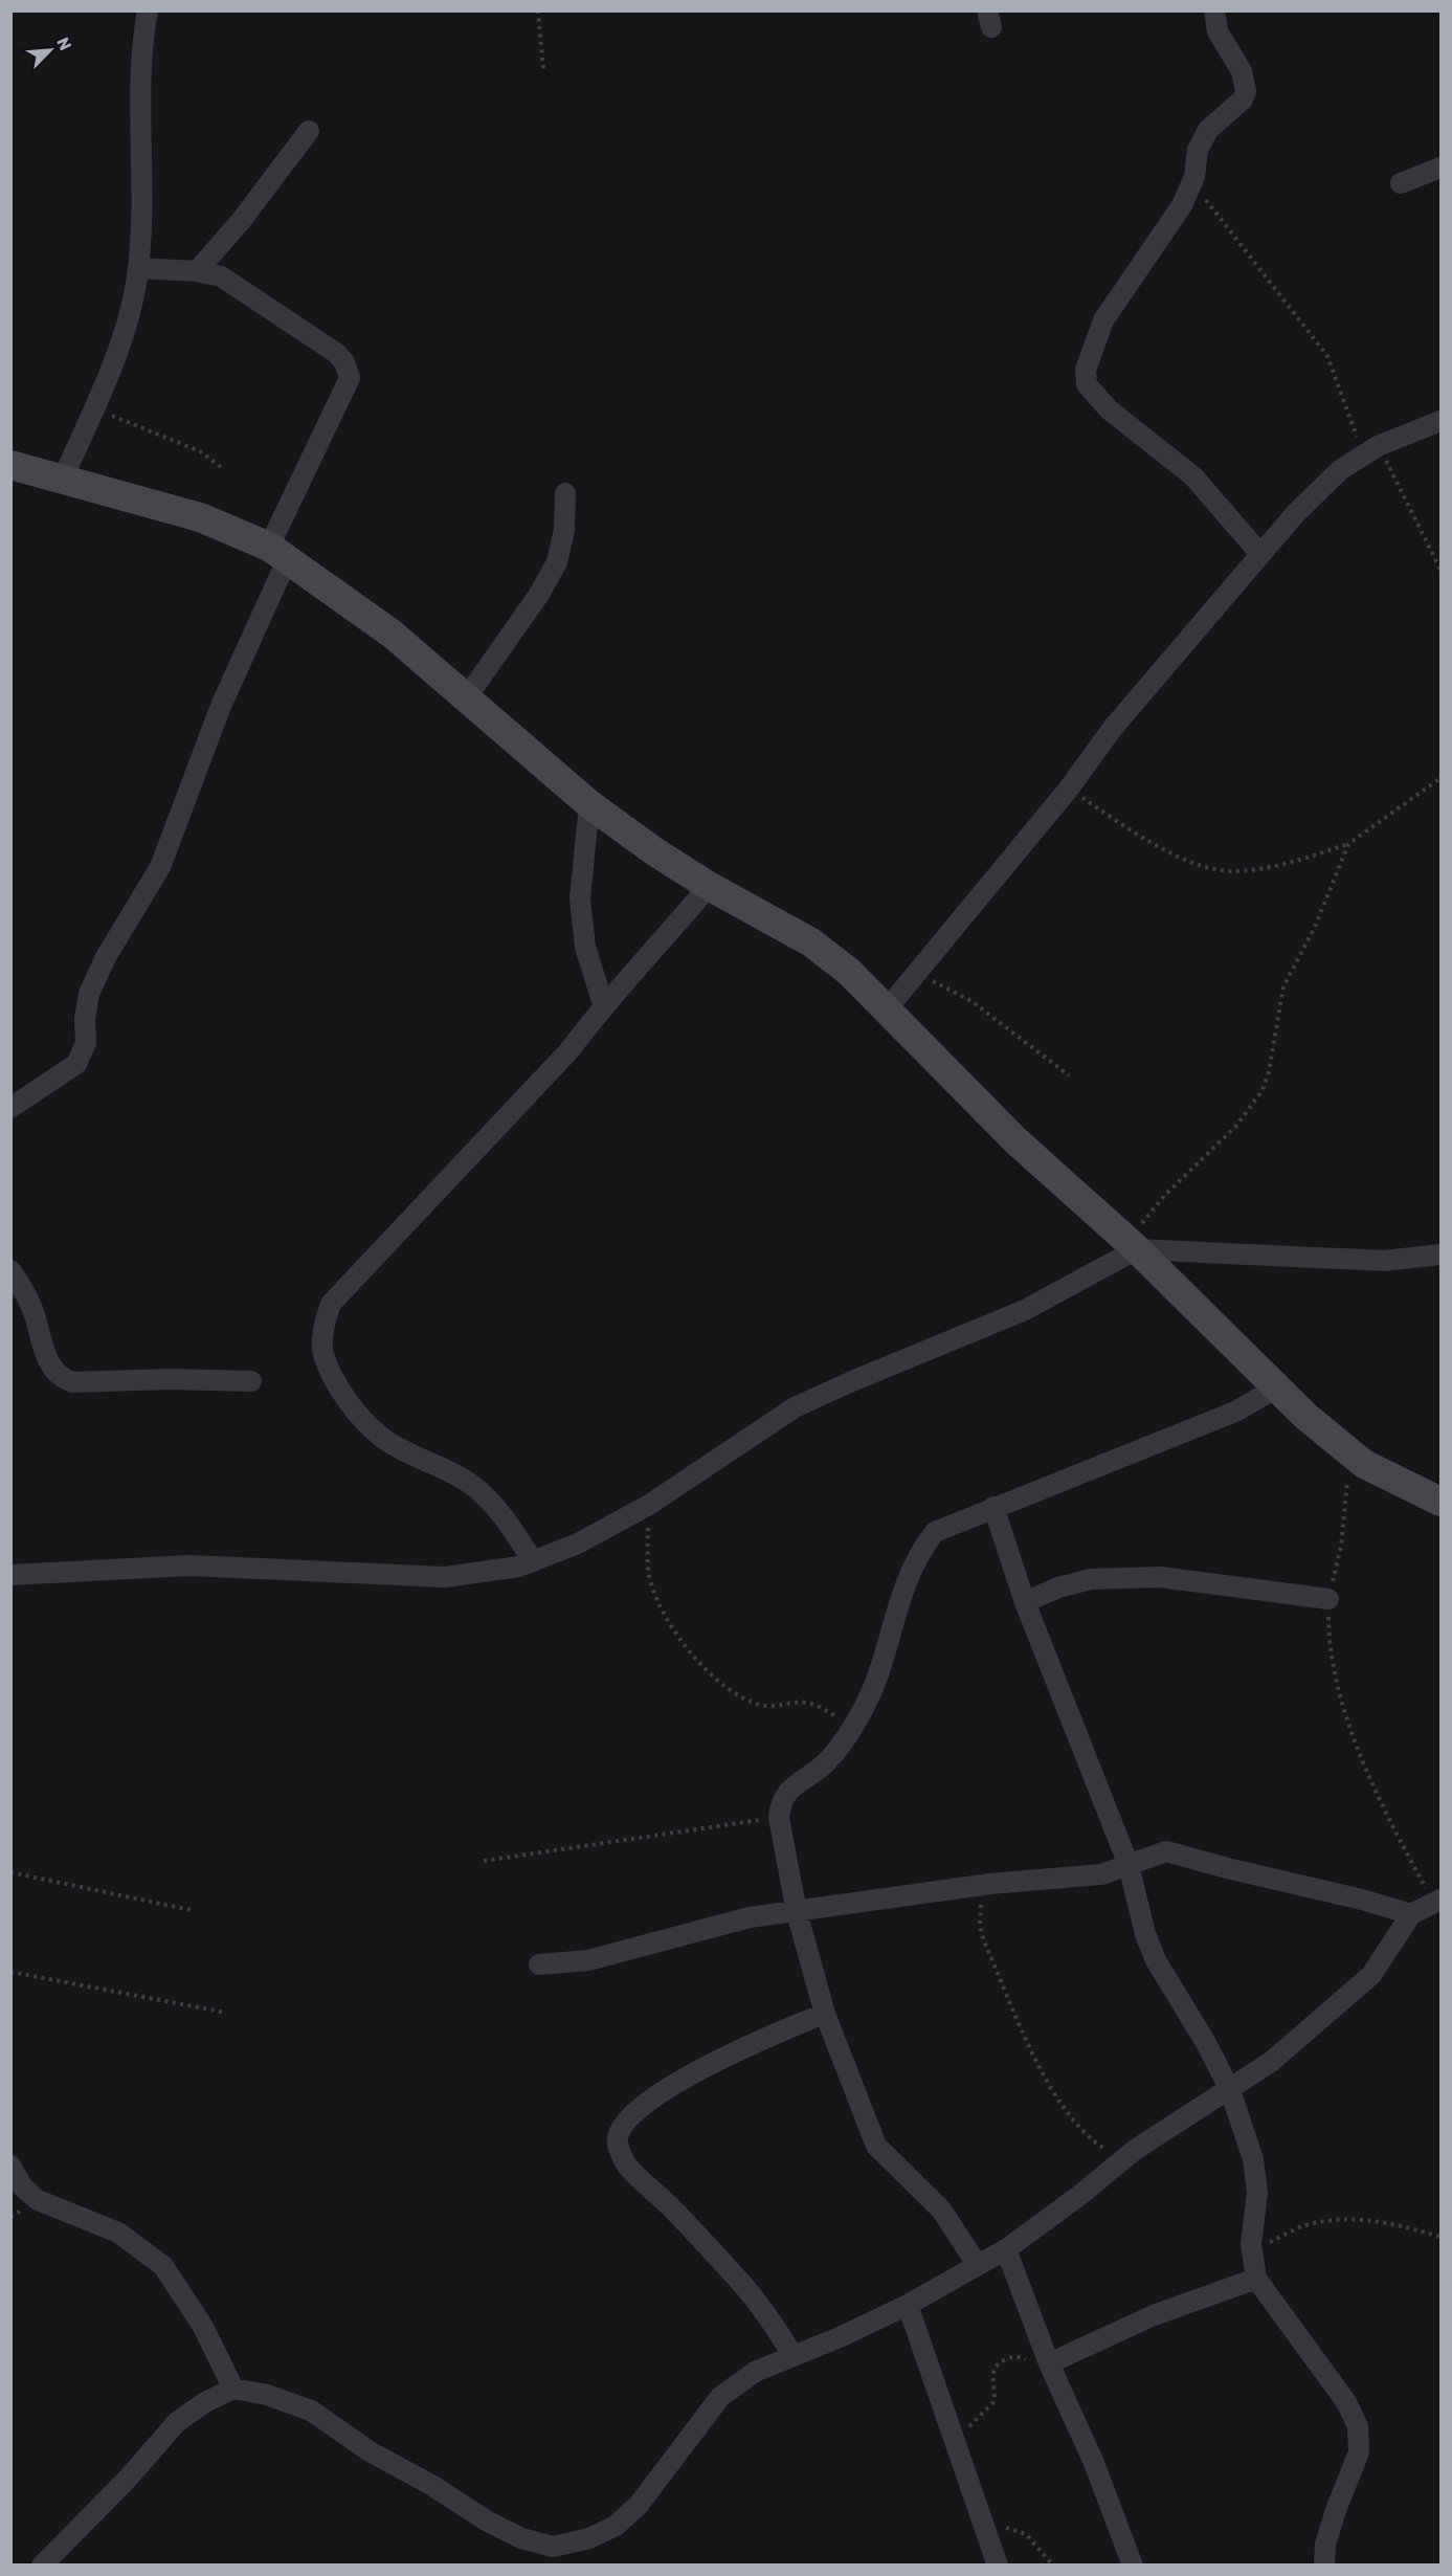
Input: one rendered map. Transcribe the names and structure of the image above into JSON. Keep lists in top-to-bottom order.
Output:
{
  "north": "top right"
}
